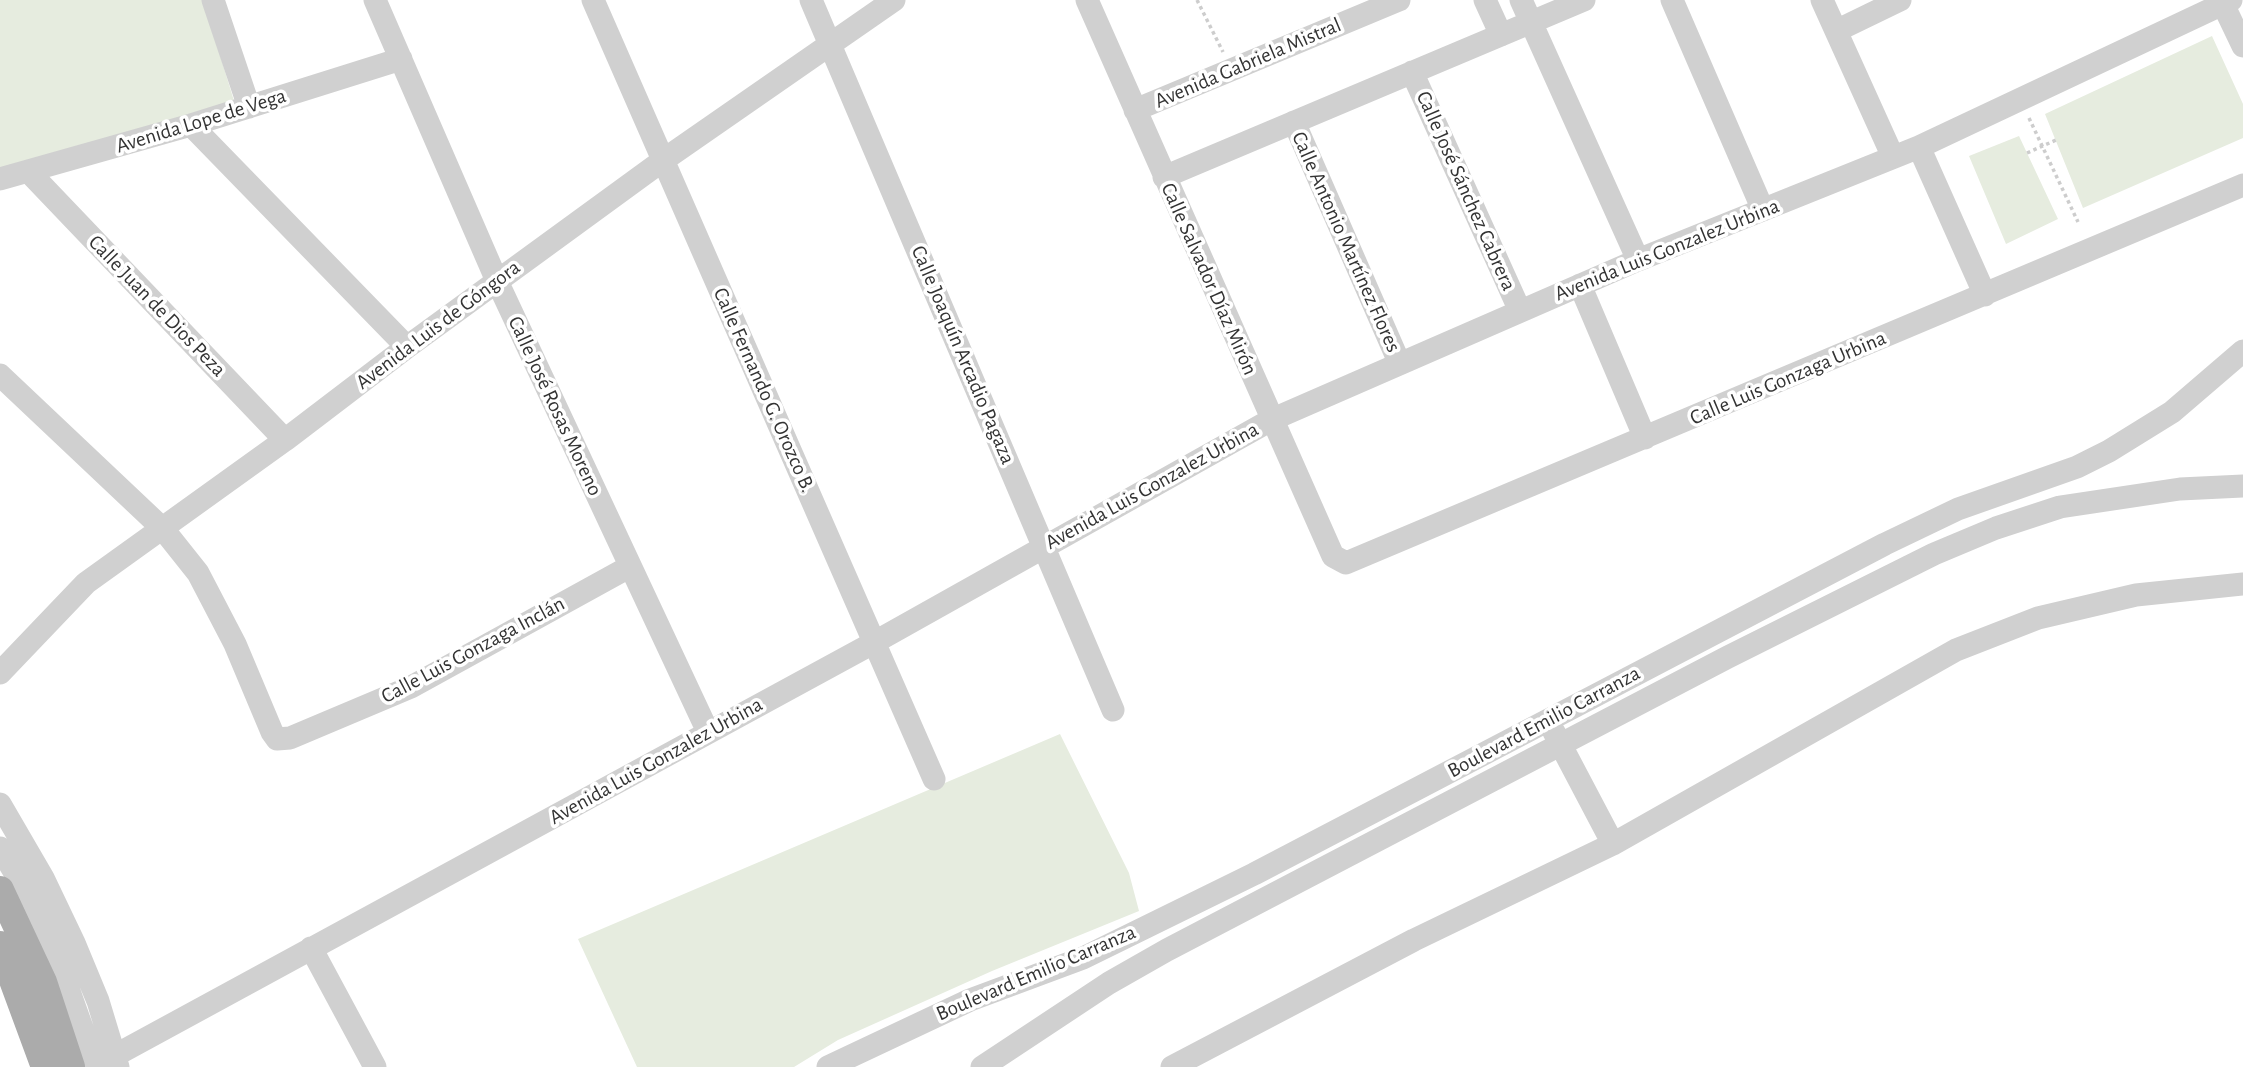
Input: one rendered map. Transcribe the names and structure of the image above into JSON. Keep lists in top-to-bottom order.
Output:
{
  "streets": {
    "street": [
      "Avenida Gabriela Mistral",
      "Avenida Lope de Vega",
      "Calle José Sánchez Cabrera",
      "Calle Antonio Martínez Flores",
      "Avenida Luis Gonzalez Urbina",
      "Calle Salvador Díaz Mirón",
      "Calle Juan de Dios Peza",
      "Avenida Luis de Góngora",
      "Calle Joaquín Arcadio Pagaza",
      "Calle Luis Gonzaga Urbina",
      "Calle Fernando G. Orozco B.",
      "Calle José Rosas Moreno",
      "Calle Luis Gonzaga Inclán",
      "Boulevard Emilio Carranza"
    ]
  },
  "crossings": [
    ["Avenida Gabriela Mistral", "Calle Salvador Díaz Mirón"],
    ["Avenida Lope de Vega", "Calle Juan de Dios Peza"],
    ["Avenida Lope de Vega", "Calle José Rosas Moreno"],
    ["Calle José Sánchez Cabrera", "Avenida Luis Gonzalez Urbina"],
    ["Calle Antonio Martínez Flores", "Avenida Luis Gonzalez Urbina"],
    ["Avenida Luis Gonzalez Urbina", "Calle Salvador Díaz Mirón"],
    ["Avenida Luis Gonzalez Urbina", "Calle Joaquín Arcadio Pagaza"],
    ["Avenida Luis Gonzalez Urbina", "Calle Fernando G. Orozco B."],
    ["Avenida Luis Gonzalez Urbina", "Calle José Rosas Moreno"],
    ["Calle Salvador Díaz Mirón", "Calle Luis Gonzaga Urbina"],
    ["Calle Juan de Dios Peza", "Avenida Luis de Góngora"],
    ["Avenida Luis de Góngora", "Calle Joaquín Arcadio Pagaza"],
    ["Avenida Luis de Góngora", "Calle Fernando G. Orozco B."],
    ["Avenida Luis de Góngora", "Calle José Rosas Moreno"],
    ["Avenida Luis de Góngora", "Calle Luis Gonzaga Inclán"],
    ["Calle José Rosas Moreno", "Calle Luis Gonzaga Inclán"]
  ]
}
